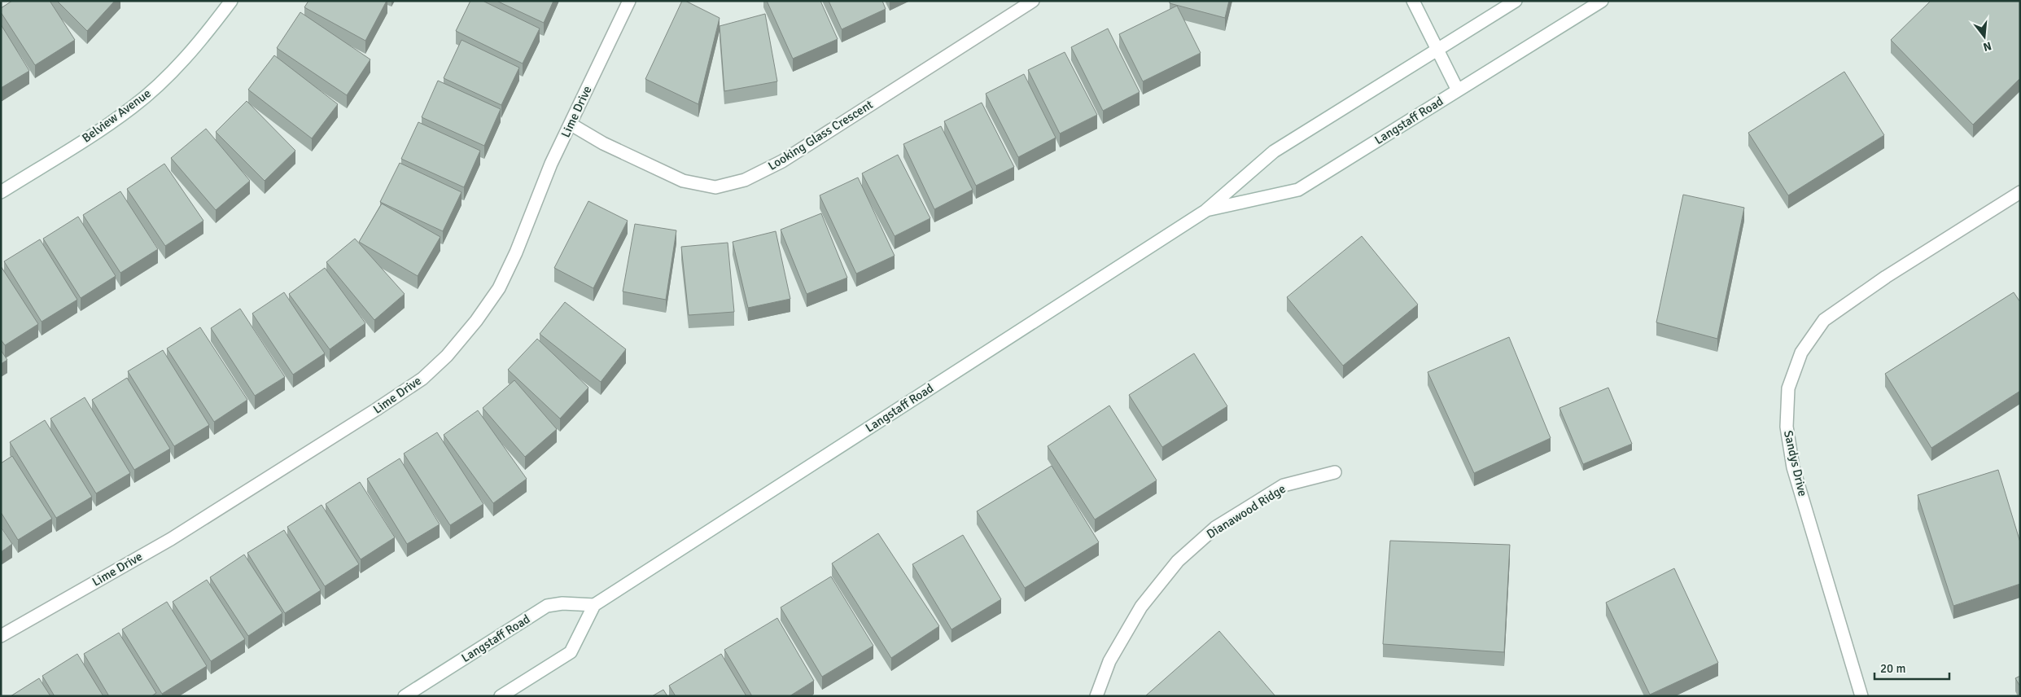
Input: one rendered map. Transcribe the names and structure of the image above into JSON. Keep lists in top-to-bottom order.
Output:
{
  "streets": {
    "street": [
      "Lime Drive",
      "Belview Avenue",
      "Langstaff Road",
      "Looking Glass Crescent",
      "Sandys Drive",
      "Dianawood Ridge"
    ]
  },
  "crossings": [
    ["Lime Drive", "Looking Glass Crescent"]
  ],
  "scale_bar": "20 m",
  "north": "bottom"
}
